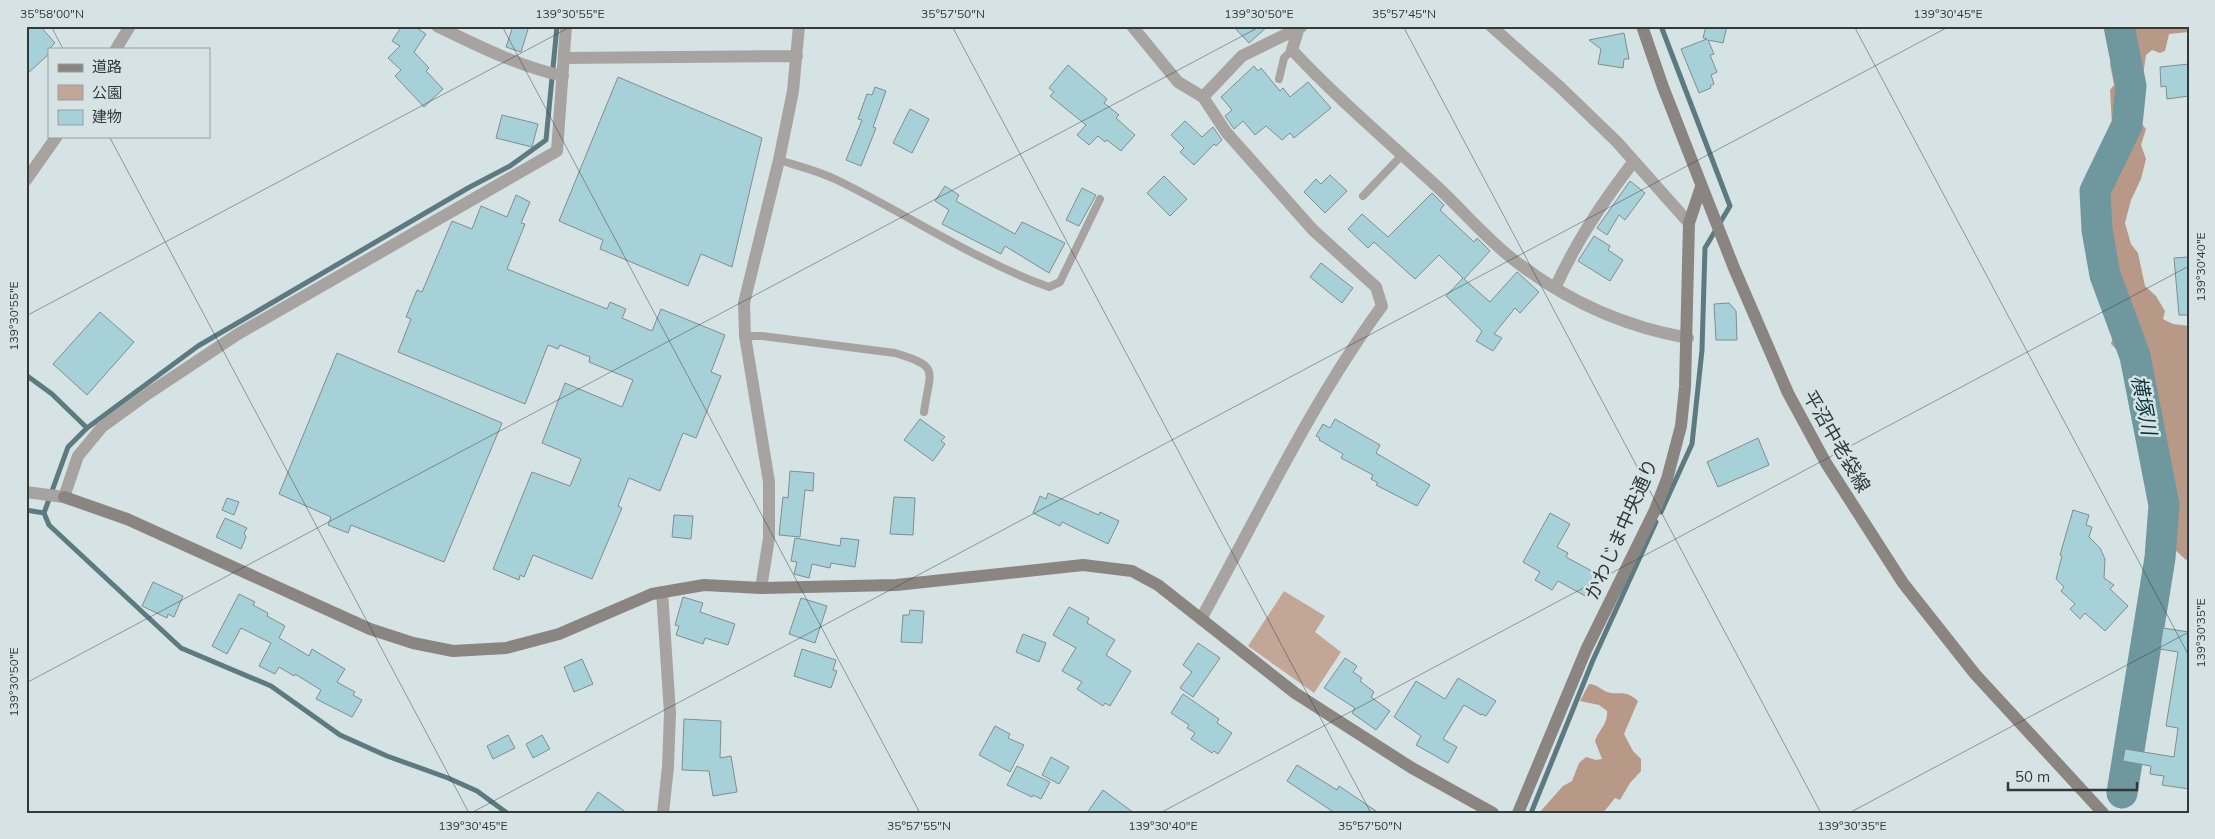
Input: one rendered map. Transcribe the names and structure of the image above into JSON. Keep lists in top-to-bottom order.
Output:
{
  "streets": {
    "street": ["平沼中老袋線", "かわじま中央通り"]
  },
  "crossings": [
    ["平沼中老袋線", "かわじま中央通り"]
  ],
  "water": ["横塚川"],
  "legend": ["道路", "公園", "建物"],
  "scale_bar": "50 m",
  "coordinates": [
    "35°58'00\"N",
    "139°30'55\"E",
    "35°57'50\"N",
    "139°30'50\"E",
    "35°57'45\"N",
    "139°30'45\"E",
    "139°30'40\"E",
    "139°30'35\"E",
    "35°57'55\"N"
  ]
}
